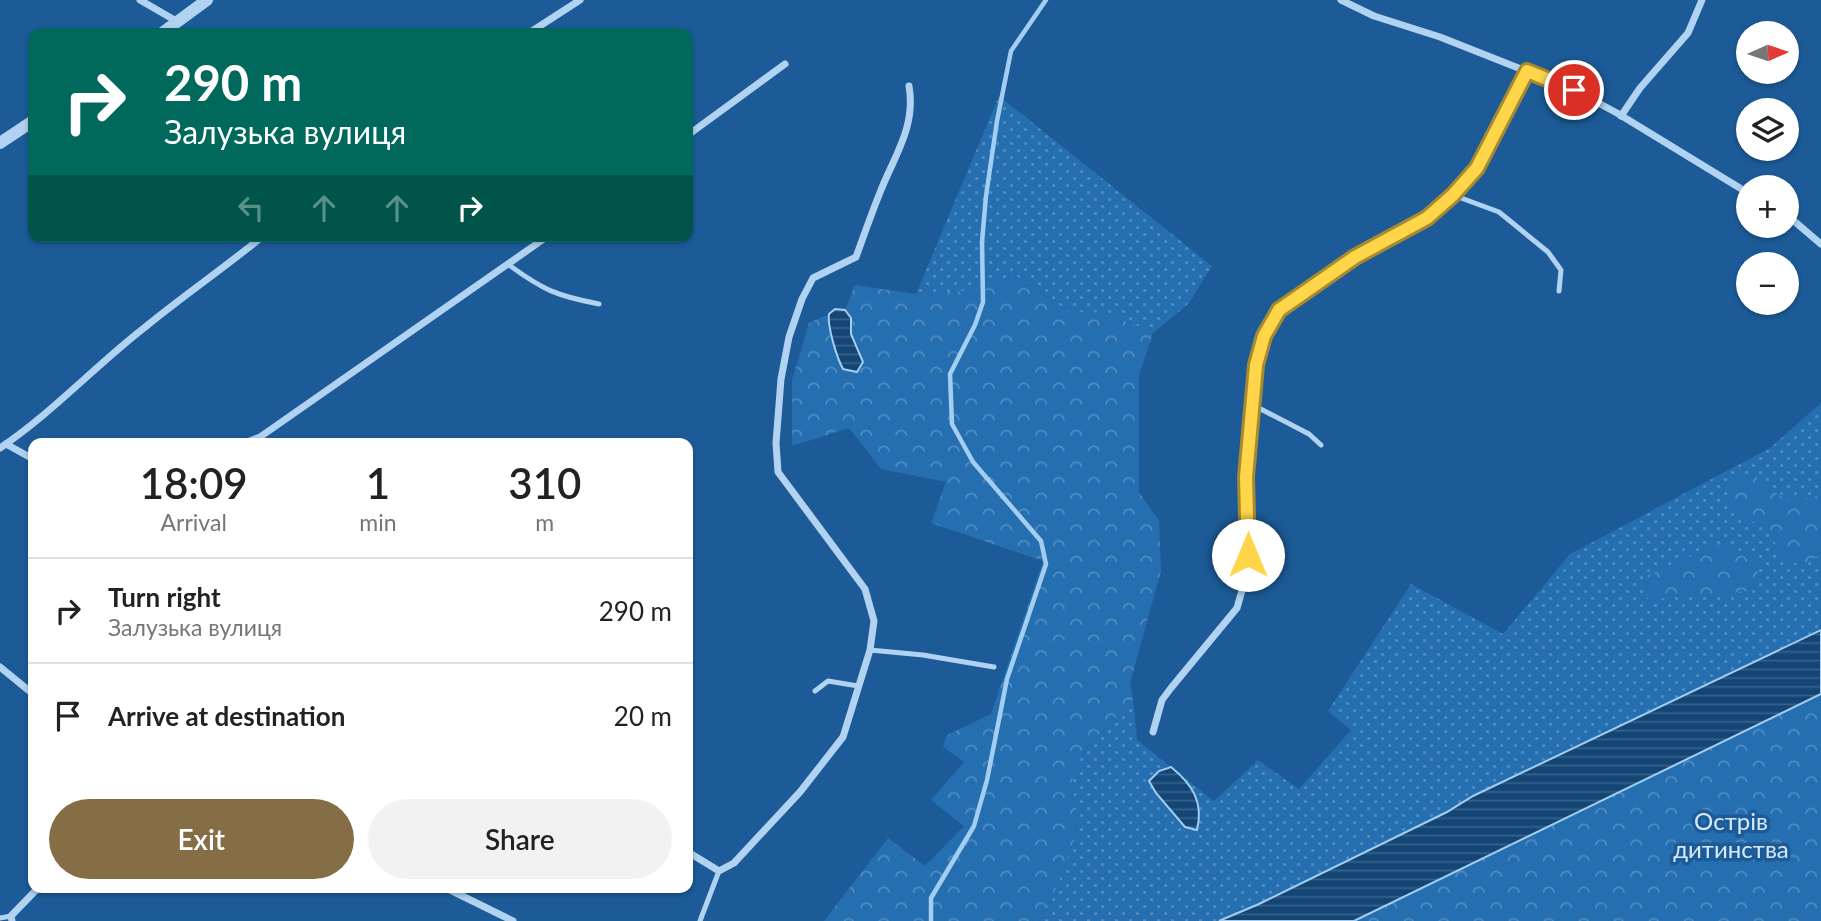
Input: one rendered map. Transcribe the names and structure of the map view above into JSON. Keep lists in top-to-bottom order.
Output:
{
  "parks": ["Острів дитинства"],
  "north": "right",
  "page": {
    "map_buttons": ["+", "−"],
    "turn": ["290 m", "Залузька вулиця"],
    "eta": [
      "18:09",
      "Arrival",
      "1",
      "min",
      "310",
      "m"
    ],
    "list": [
      {
        "name": "Turn right",
        "note": "Залузька вулиця",
        "value": "290 m"
      },
      {
        "name": "Arrive at destination",
        "value": "20 m"
      }
    ],
    "buttons": ["Exit", "Share"]
  }
}
